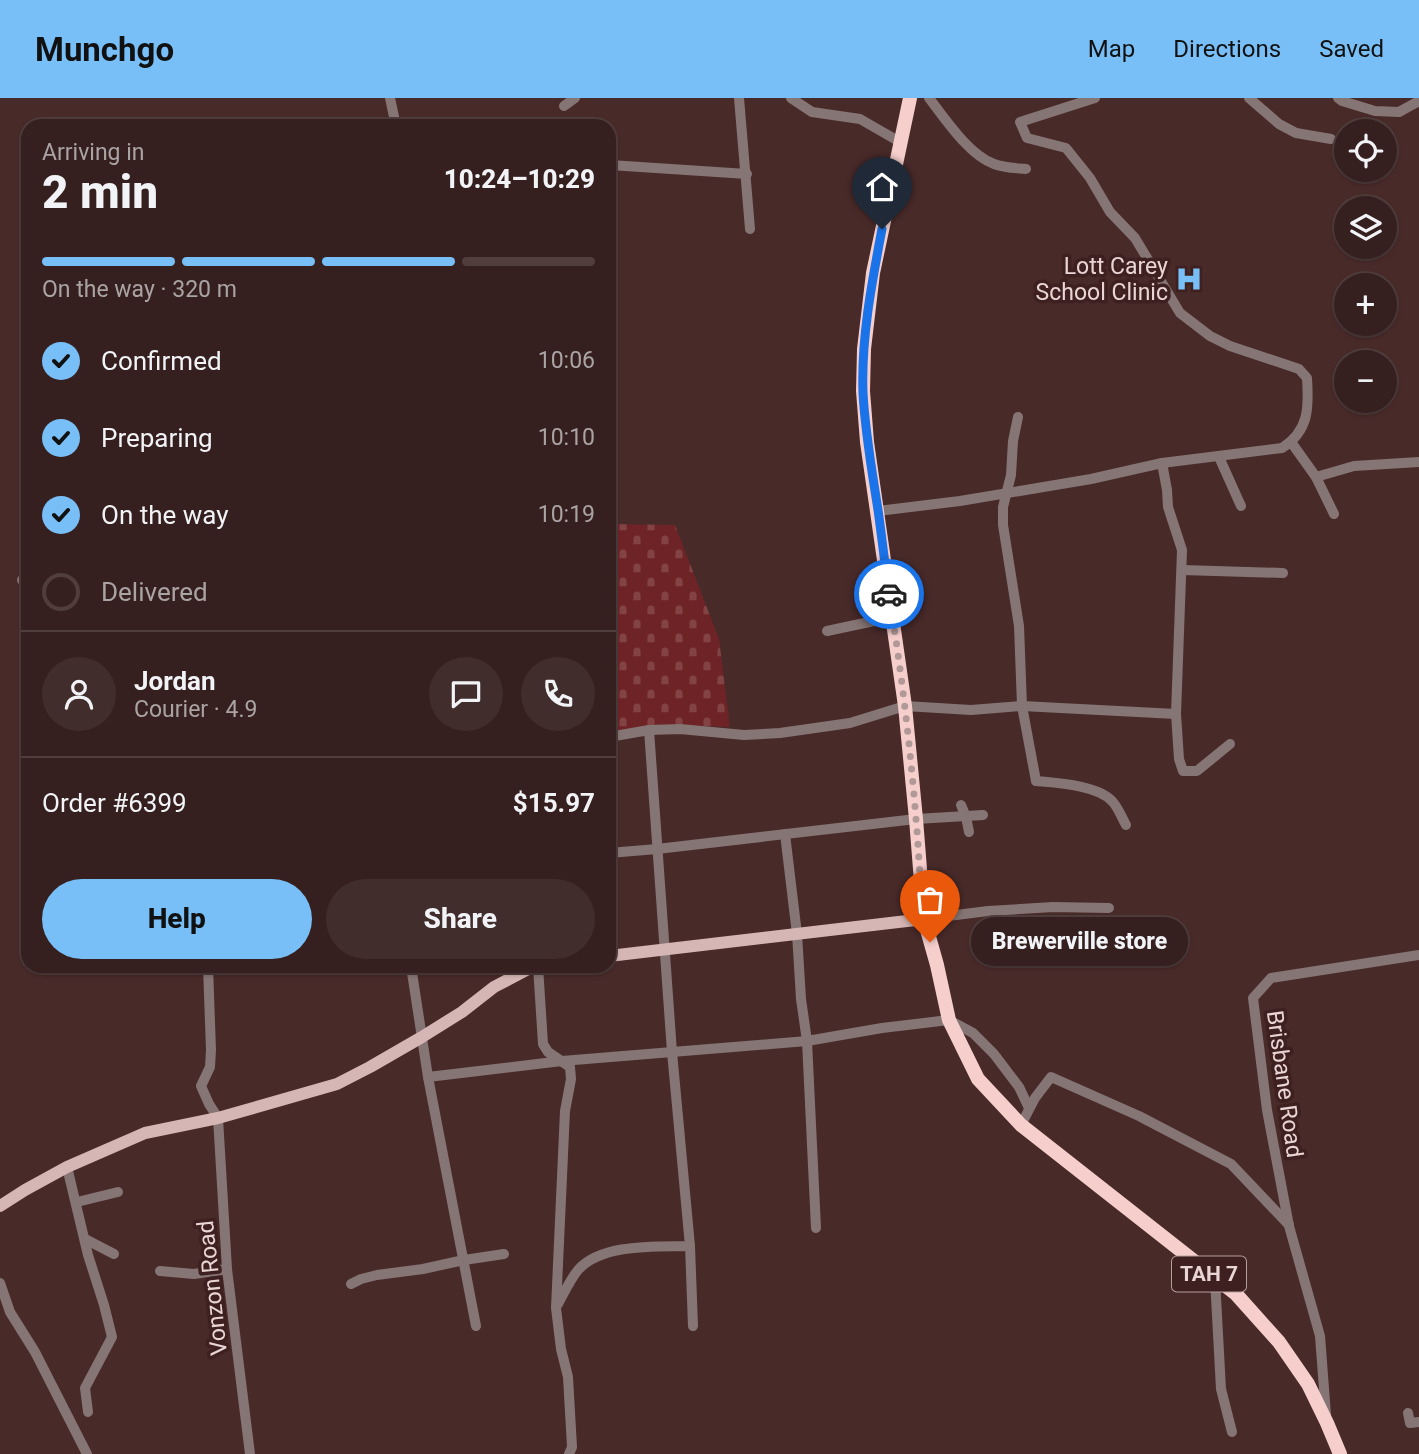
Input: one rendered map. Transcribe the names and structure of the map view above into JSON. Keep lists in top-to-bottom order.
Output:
{
  "streets": {
    "highway": ["TAH 7"],
    "street": ["Brisbane Road", "Vonzon Road"]
  },
  "crossings": [
    ["Brisbane Road", "TAH 7"]
  ],
  "places": {
    "hospital": ["Lott Carey School Clinic"],
    "other": ["Brewerville store"]
  },
  "page": {
    "header": "Munchgo",
    "nav": ["Map", "Directions", "Saved"],
    "map_buttons": ["+", "−"],
    "heading": ["2 min", "Arriving in", "10:24–10:29"],
    "panel": [
      "Jordan",
      "Courier · 4.9",
      "Order #6399",
      "$15.97"
    ],
    "bar": "On the way · 320 m",
    "list": [
      ["Confirmed", "10:06"],
      ["Preparing", "10:10"],
      ["On the way", "10:19"],
      "Delivered"
    ],
    "buttons": ["Help", "Share"],
    "bubble": "Brewerville store"
  }
}
